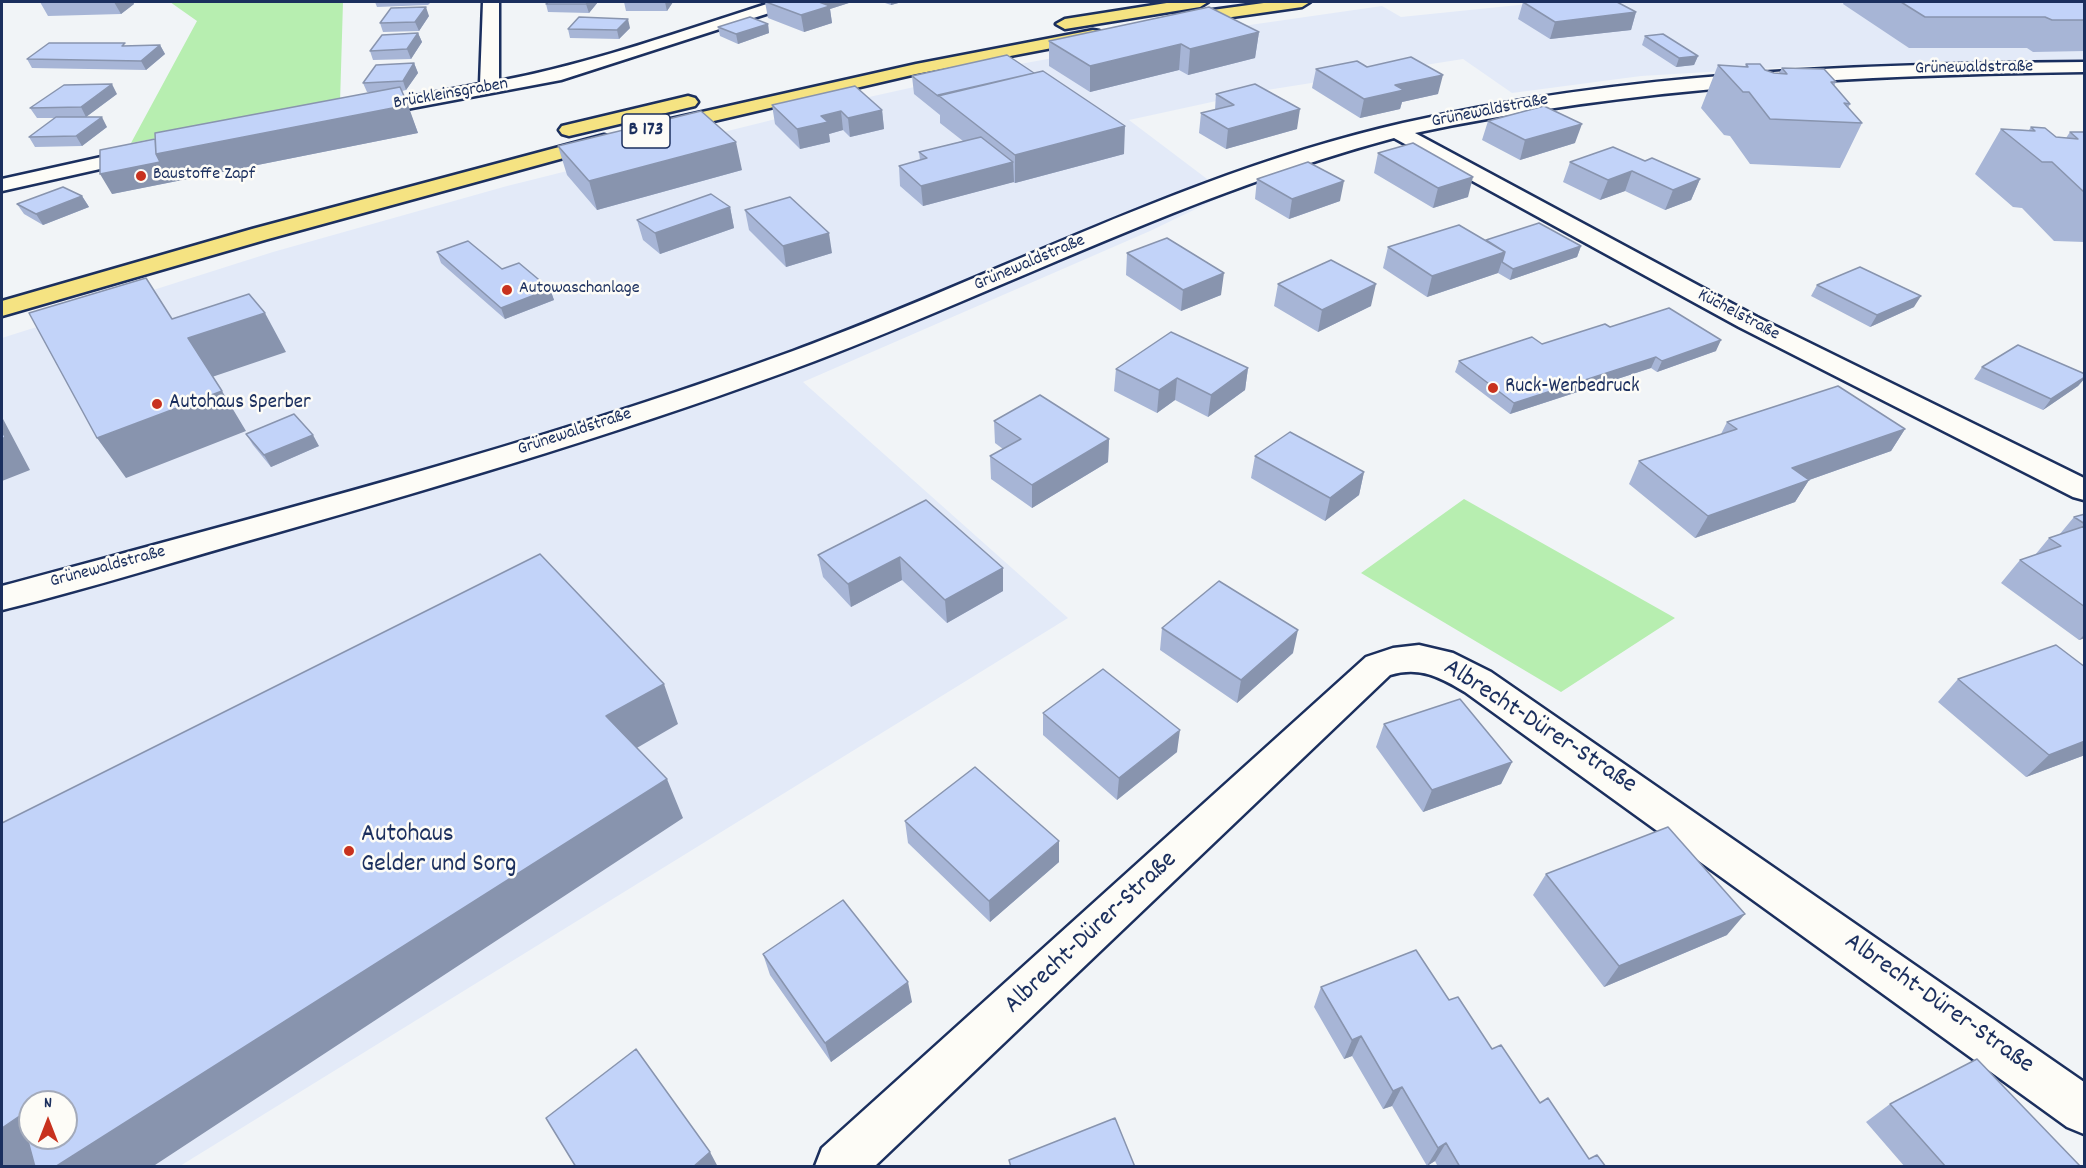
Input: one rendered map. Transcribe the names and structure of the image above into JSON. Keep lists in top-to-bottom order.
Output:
{
  "streets": {
    "highway": ["B 173"],
    "street": [
      "Grünewaldstraße",
      "Brückleinsgraben",
      "Küchelstraße",
      "Albrecht-Dürer-Straße"
    ]
  },
  "crossings": [
    ["Grünewaldstraße", "Küchelstraße"]
  ],
  "places": [
    "Baustoffe Zapf",
    "Autowaschanlage",
    "Ruck-Werbedruck",
    "Autohaus Sperber",
    "Autohaus Gelder und Sorg"
  ],
  "north": "top"
}
